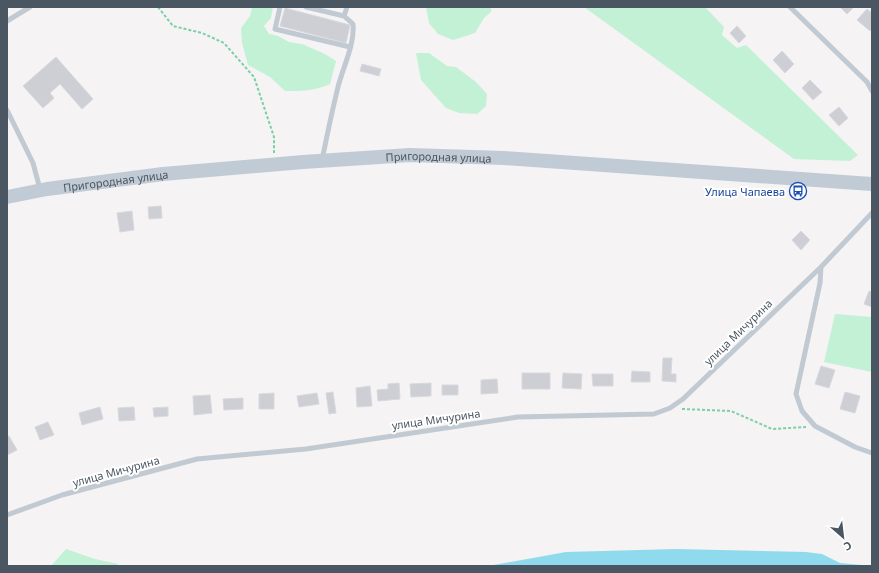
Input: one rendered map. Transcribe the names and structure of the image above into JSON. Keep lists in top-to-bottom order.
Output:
{
  "streets": {
    "street": ["Пригородная улица"],
    "lane": ["улица Мичурина"]
  },
  "places": {
    "bus stop": ["Улица Чапаева"]
  },
  "north": "bottom right"
}
